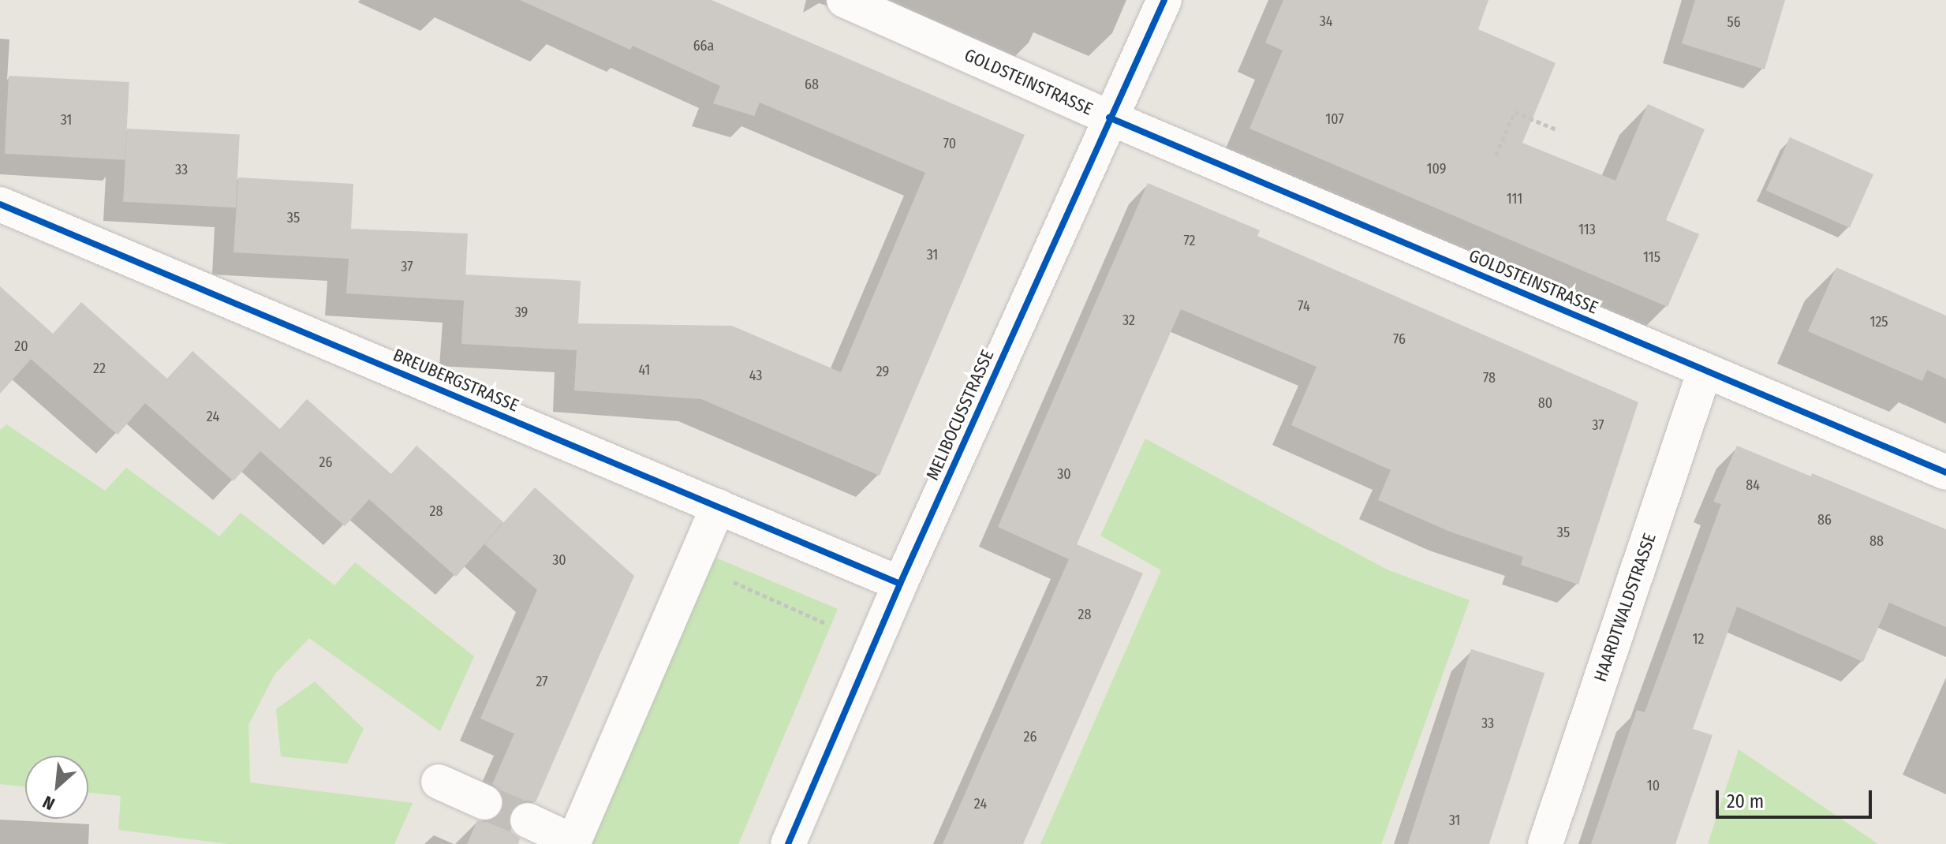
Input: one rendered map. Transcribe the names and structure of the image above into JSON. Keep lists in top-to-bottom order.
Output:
{
  "streets": {
    "street": [
      "GOLDSTEINSTRASSE",
      "BREUBERGSTRASSE",
      "MELIBOCUSSTRASSE",
      "HAARDTWALDSTRASSE"
    ]
  },
  "crossings": [
    ["GOLDSTEINSTRASSE", "MELIBOCUSSTRASSE"],
    ["GOLDSTEINSTRASSE", "HAARDTWALDSTRASSE"],
    ["BREUBERGSTRASSE", "MELIBOCUSSTRASSE"]
  ],
  "house_numbers": [
    "34",
    "56",
    "66a",
    "68",
    "107",
    "31",
    "70",
    "109",
    "33",
    "111",
    "35",
    "113",
    "72",
    "31",
    "115",
    "37",
    "74",
    "39",
    "32",
    "125",
    "76",
    "20",
    "22",
    "41",
    "29",
    "43",
    "78",
    "80",
    "24",
    "37",
    "26",
    "30",
    "84",
    "28",
    "86",
    "35",
    "88",
    "30",
    "28",
    "12",
    "27",
    "33",
    "26",
    "10",
    "24",
    "31"
  ],
  "scale_bar": "20 m",
  "north": "bottom left"
}
